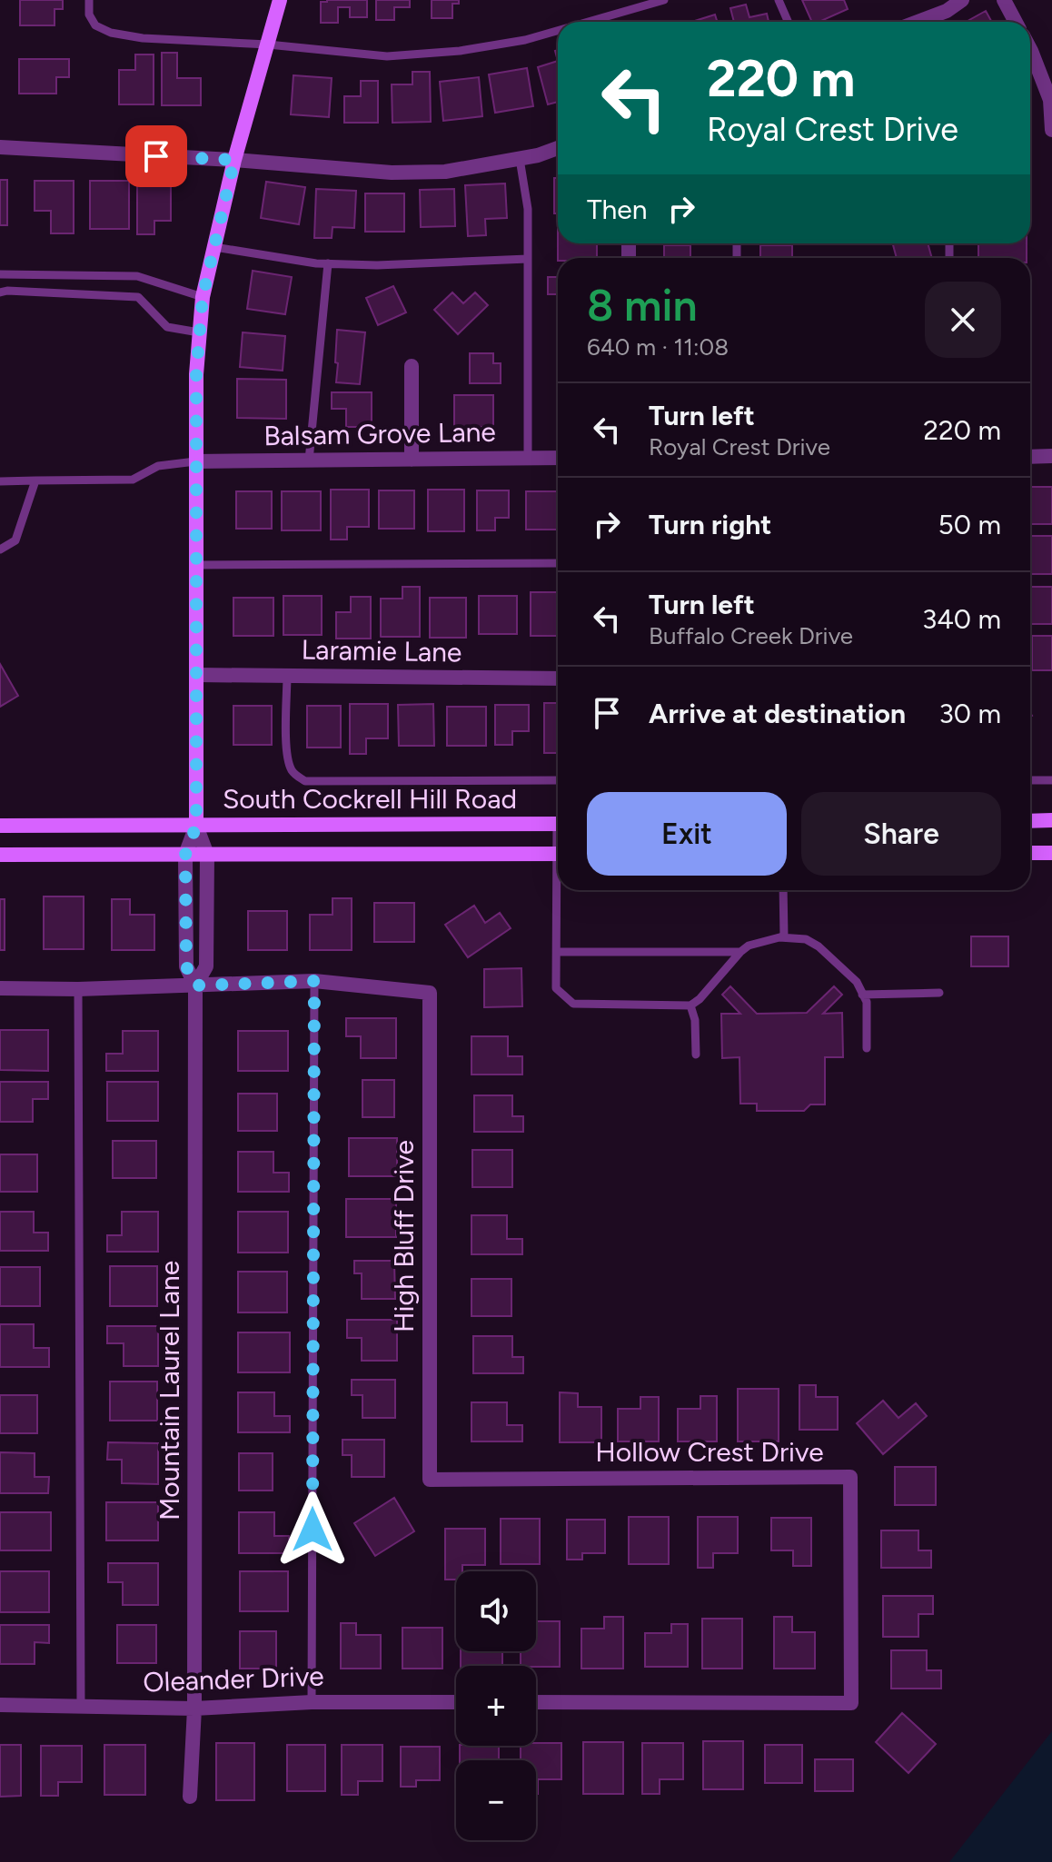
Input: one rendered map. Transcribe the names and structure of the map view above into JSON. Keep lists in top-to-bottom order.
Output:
{
  "streets": {
    "main road": ["South Cockrell Hill Road", "Mountain Laurel Lane"],
    "street": [
      "Balsam Grove Lane",
      "Laramie Lane",
      "High Bluff Drive",
      "Hollow Crest Drive",
      "Oleander Drive"
    ]
  },
  "crossings": [
    ["Balsam Grove Lane", "Mountain Laurel Lane"],
    ["Laramie Lane", "Mountain Laurel Lane"],
    ["South Cockrell Hill Road", "Mountain Laurel Lane"],
    ["High Bluff Drive", "Hollow Crest Drive"],
    ["Mountain Laurel Lane", "Oleander Drive"]
  ],
  "page": {
    "turn": ["220 m", "Royal Crest Drive"],
    "then": "Then",
    "heading": ["8 min", "640 m · 11:08"],
    "list": [
      {
        "name": "Turn left",
        "note": "Royal Crest Drive",
        "value": "220 m"
      },
      {
        "name": "Turn right",
        "value": "50 m"
      },
      {
        "name": "Turn left",
        "note": "Buffalo Creek Drive",
        "value": "340 m"
      },
      {
        "name": "Arrive at destination",
        "value": "30 m"
      }
    ],
    "buttons": ["Exit", "Share"],
    "map_buttons": ["+", "−"]
  }
}
